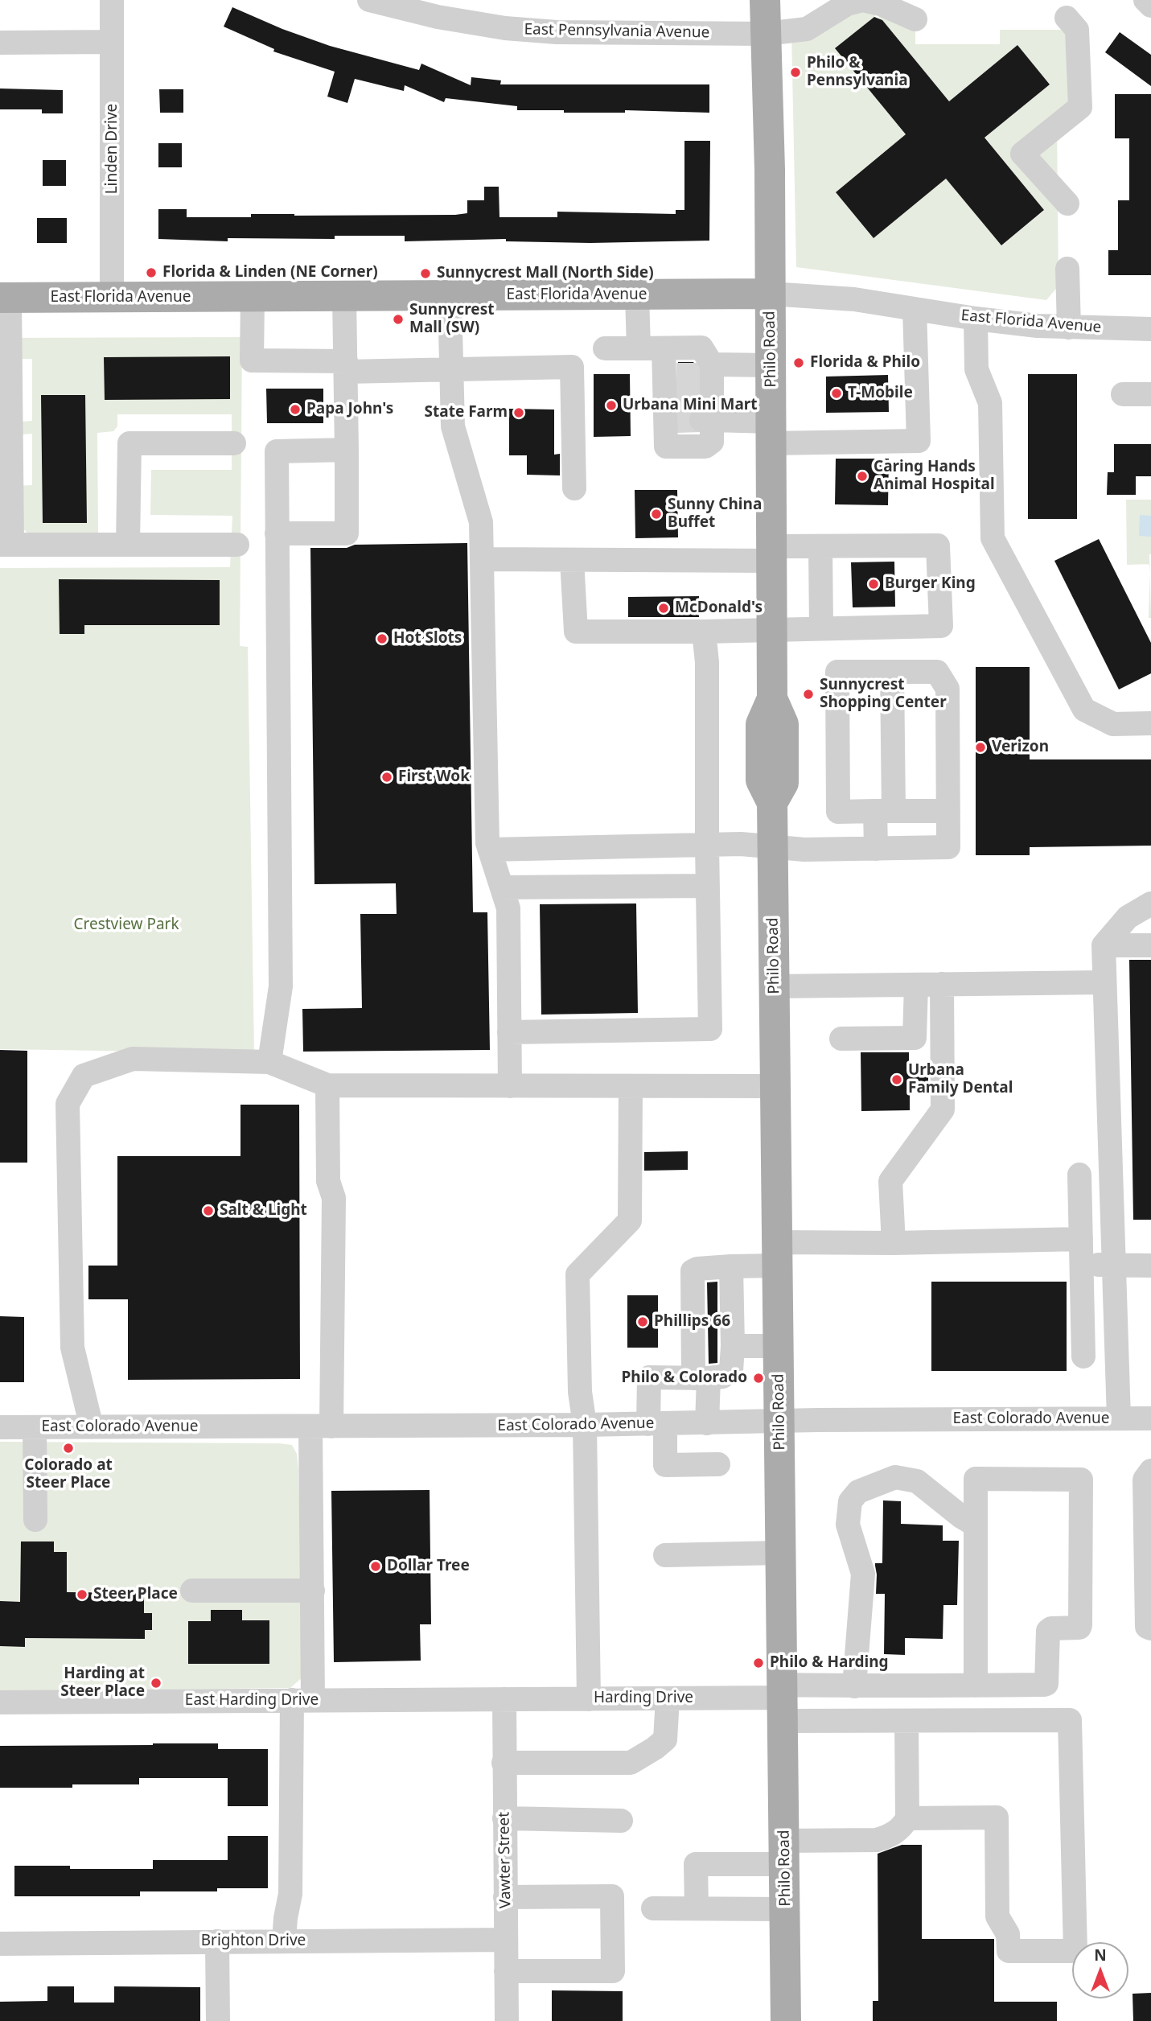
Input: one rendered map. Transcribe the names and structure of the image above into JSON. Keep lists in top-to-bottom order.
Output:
{
  "streets": {
    "main road": ["East Florida Avenue", "Philo Road"],
    "street": [
      "East Pennsylvania Avenue",
      "Linden Drive",
      "East Colorado Avenue",
      "Harding Drive",
      "East Harding Drive",
      "Vawter Street",
      "Brighton Drive"
    ]
  },
  "crossings": [
    ["East Pennsylvania Avenue", "Philo Road"],
    ["Linden Drive", "East Florida Avenue"],
    ["East Florida Avenue", "Philo Road"],
    ["Philo Road", "East Colorado Avenue"],
    ["Philo Road", "Harding Drive"],
    ["Harding Drive", "East Harding Drive"],
    ["Harding Drive", "Vawter Street"],
    ["East Harding Drive", "Vawter Street"],
    ["Vawter Street", "Brighton Drive"]
  ],
  "parks": ["Crestview Park"],
  "places": [
    "Philo & Pennsylvania",
    "Florida & Linden (NE Corner)",
    "Sunnycrest Mall (North Side)",
    "Sunnycrest Mall (SW)",
    "Florida & Philo",
    "T-Mobile",
    "Urbana Mini Mart",
    "Papa John's",
    "State Farm",
    "Caring Hands Animal Hospital",
    "Sunny China Buffet",
    "Burger King",
    "McDonald's",
    "Hot Slots",
    "Sunnycrest Shopping Center",
    "Verizon",
    "First Wok",
    "Urbana Family Dental",
    "Salt & Light",
    "Phillips 66",
    "Philo & Colorado",
    "Colorado at Steer Place",
    "Dollar Tree",
    "Steer Place",
    "Philo & Harding",
    "Harding at Steer Place"
  ],
  "north": "top"
}
